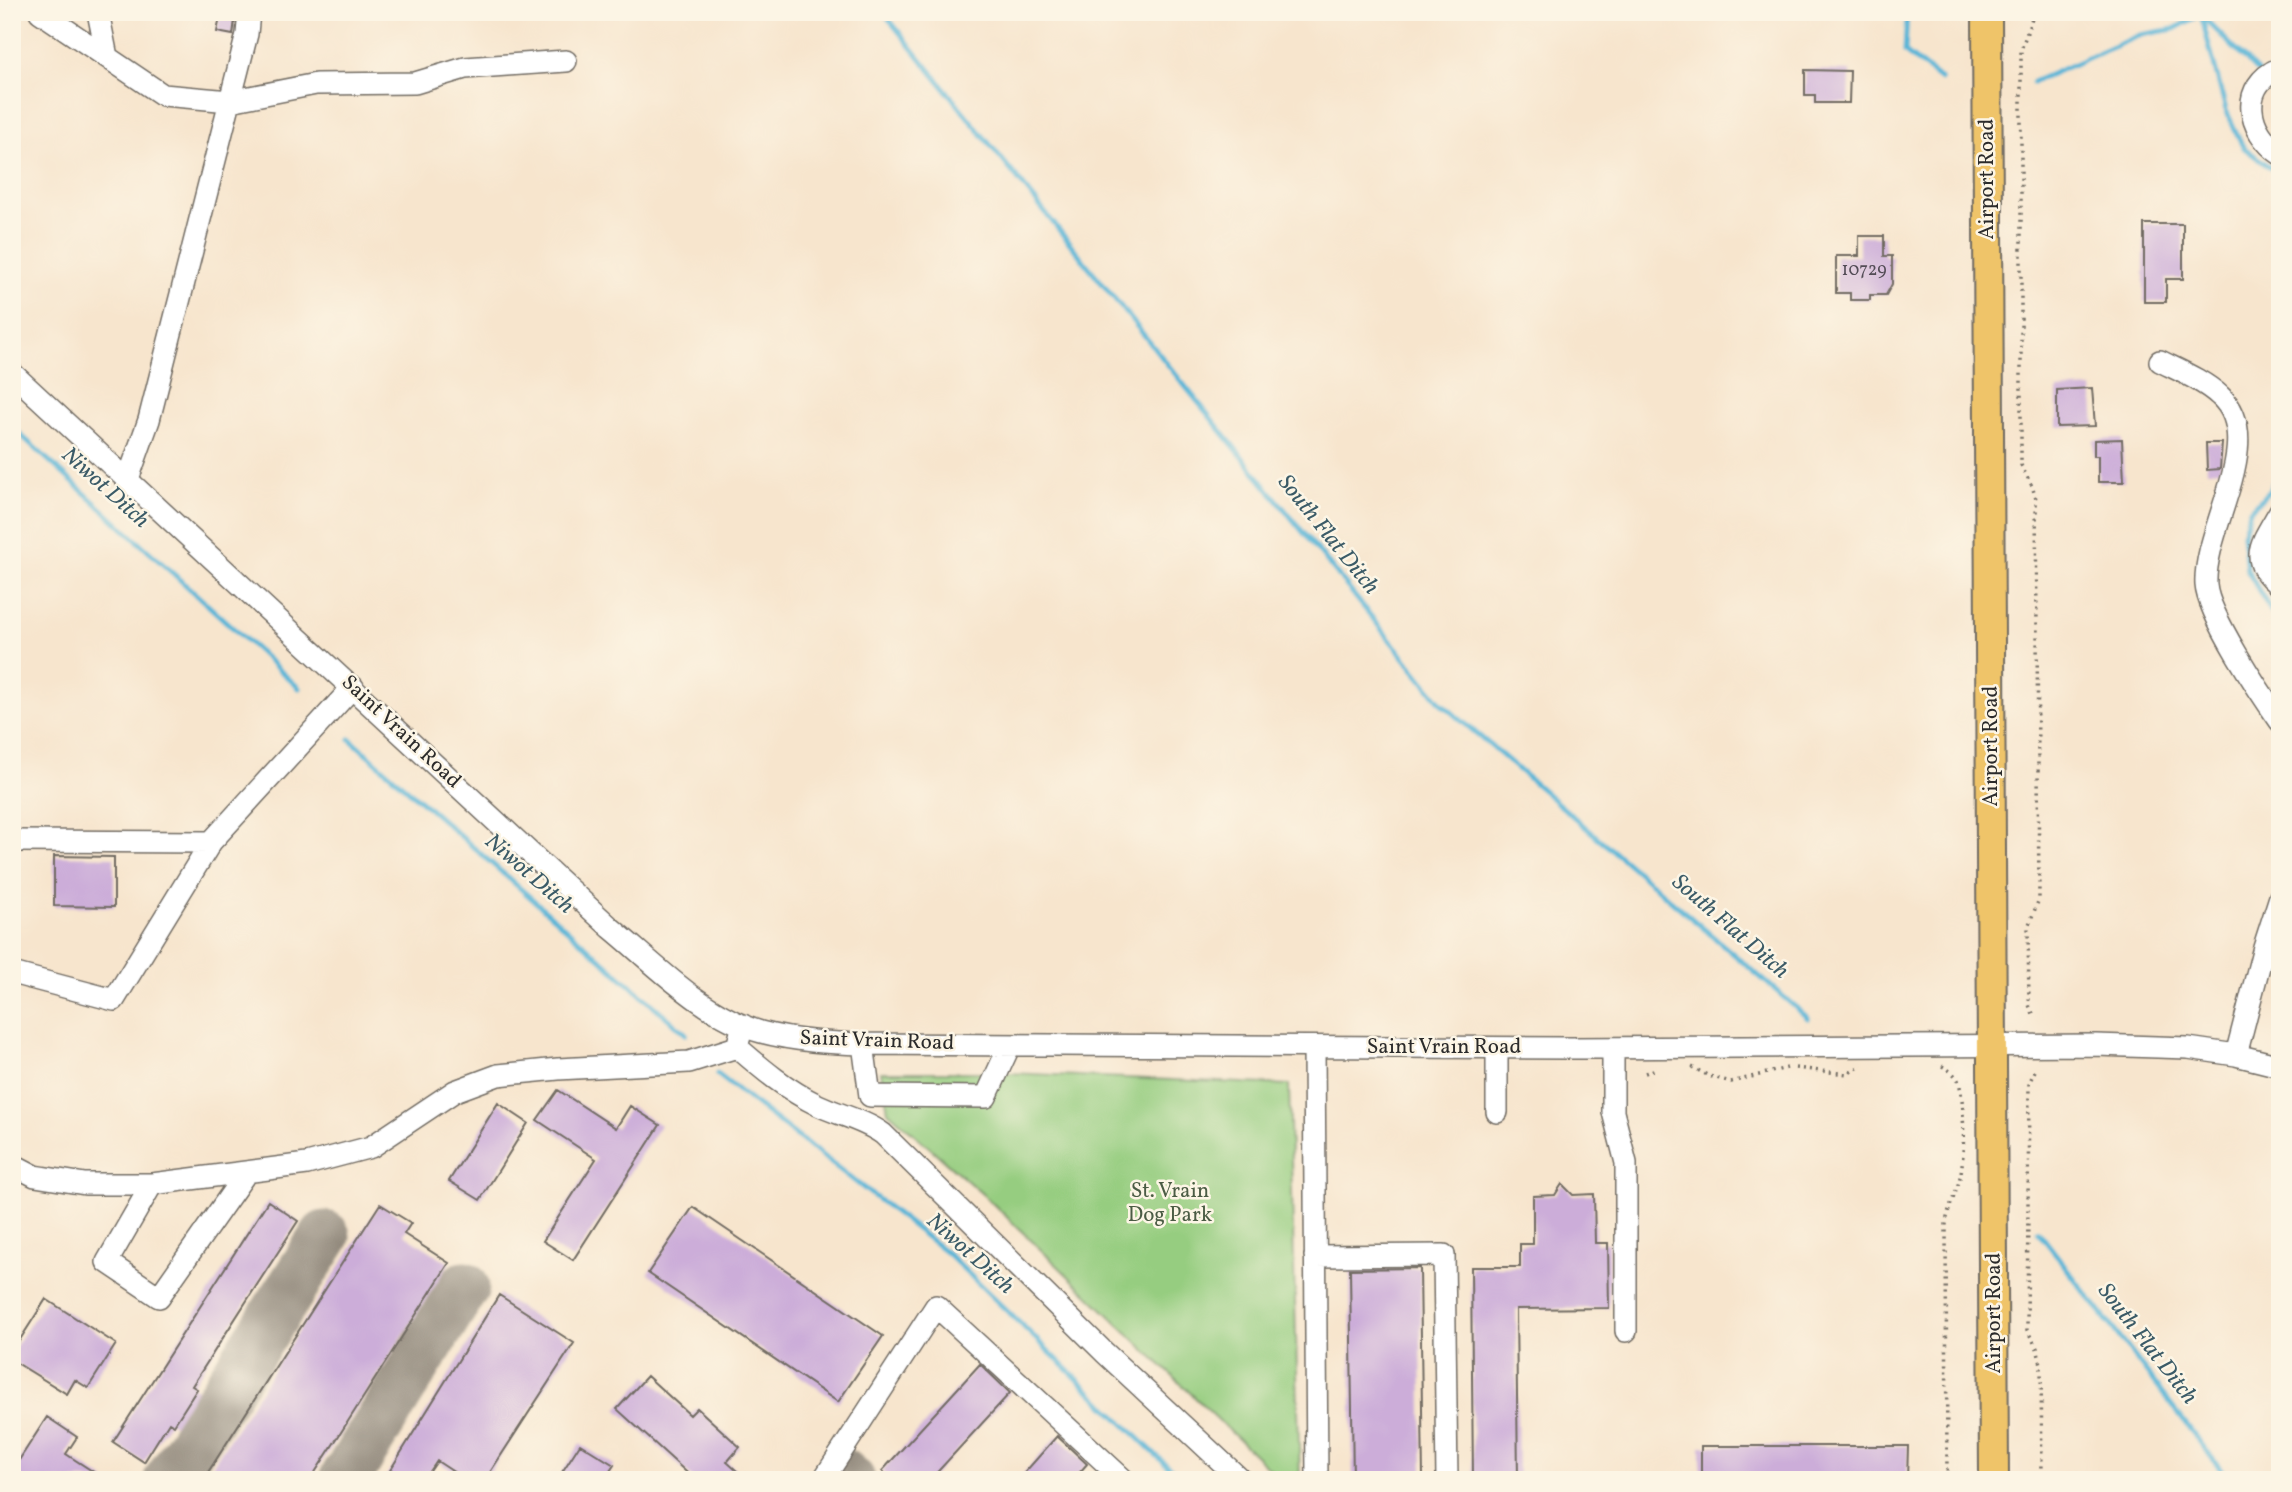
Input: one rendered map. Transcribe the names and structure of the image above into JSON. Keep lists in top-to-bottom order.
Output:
{
  "streets": {
    "main road": ["Airport Road"],
    "street": ["Saint Vrain Road"]
  },
  "crossings": [
    ["Airport Road", "Saint Vrain Road"]
  ],
  "water": ["Niwot Ditch", "South Flat Ditch"],
  "parks": ["St. Vrain Dog Park"],
  "house_numbers": ["10729"]
}
